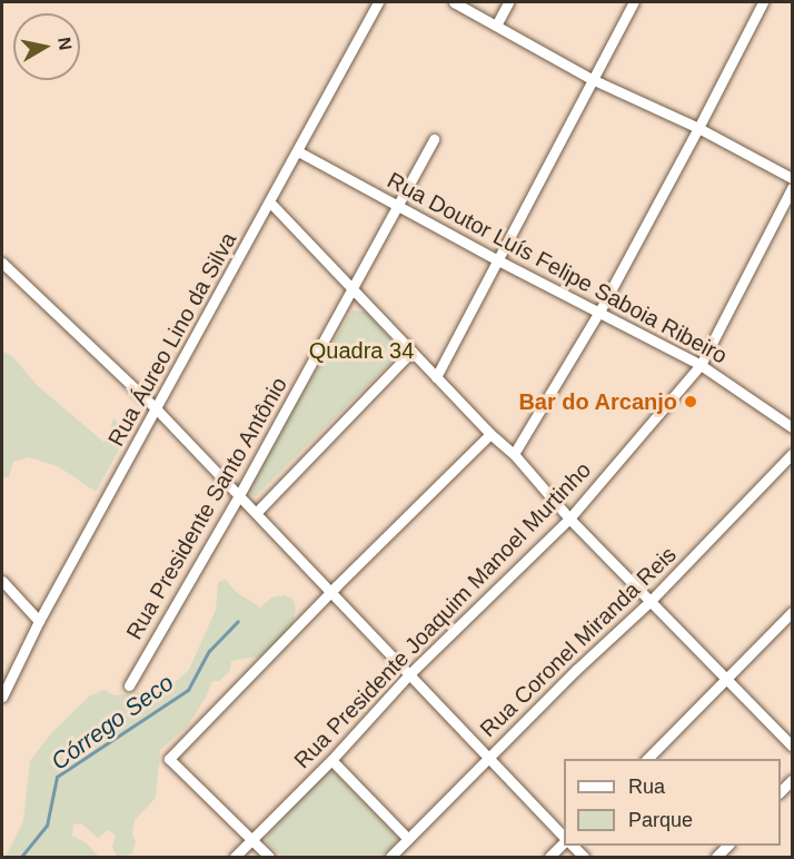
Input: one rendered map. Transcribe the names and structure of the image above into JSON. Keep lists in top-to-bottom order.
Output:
{
  "streets": {
    "street": [
      "Rua Doutor Luís Felipe Saboia Ribeiro",
      "Rua Áureo Lino da Silva",
      "Rua Presidente Santo Antônio",
      "Rua Presidente Joaquim Manoel Murtinho",
      "Rua Coronel Miranda Reis"
    ]
  },
  "crossings": [
    ["Rua Doutor Luís Felipe Saboia Ribeiro", "Rua Áureo Lino da Silva"],
    ["Rua Doutor Luís Felipe Saboia Ribeiro", "Rua Presidente Santo Antônio"],
    ["Rua Doutor Luís Felipe Saboia Ribeiro", "Rua Presidente Joaquim Manoel Murtinho"]
  ],
  "water": ["Córrego Seco"],
  "parks": ["Quadra 34"],
  "places": ["Bar do Arcanjo"],
  "legend": ["Rua", "Parque"],
  "north": "right"
}
